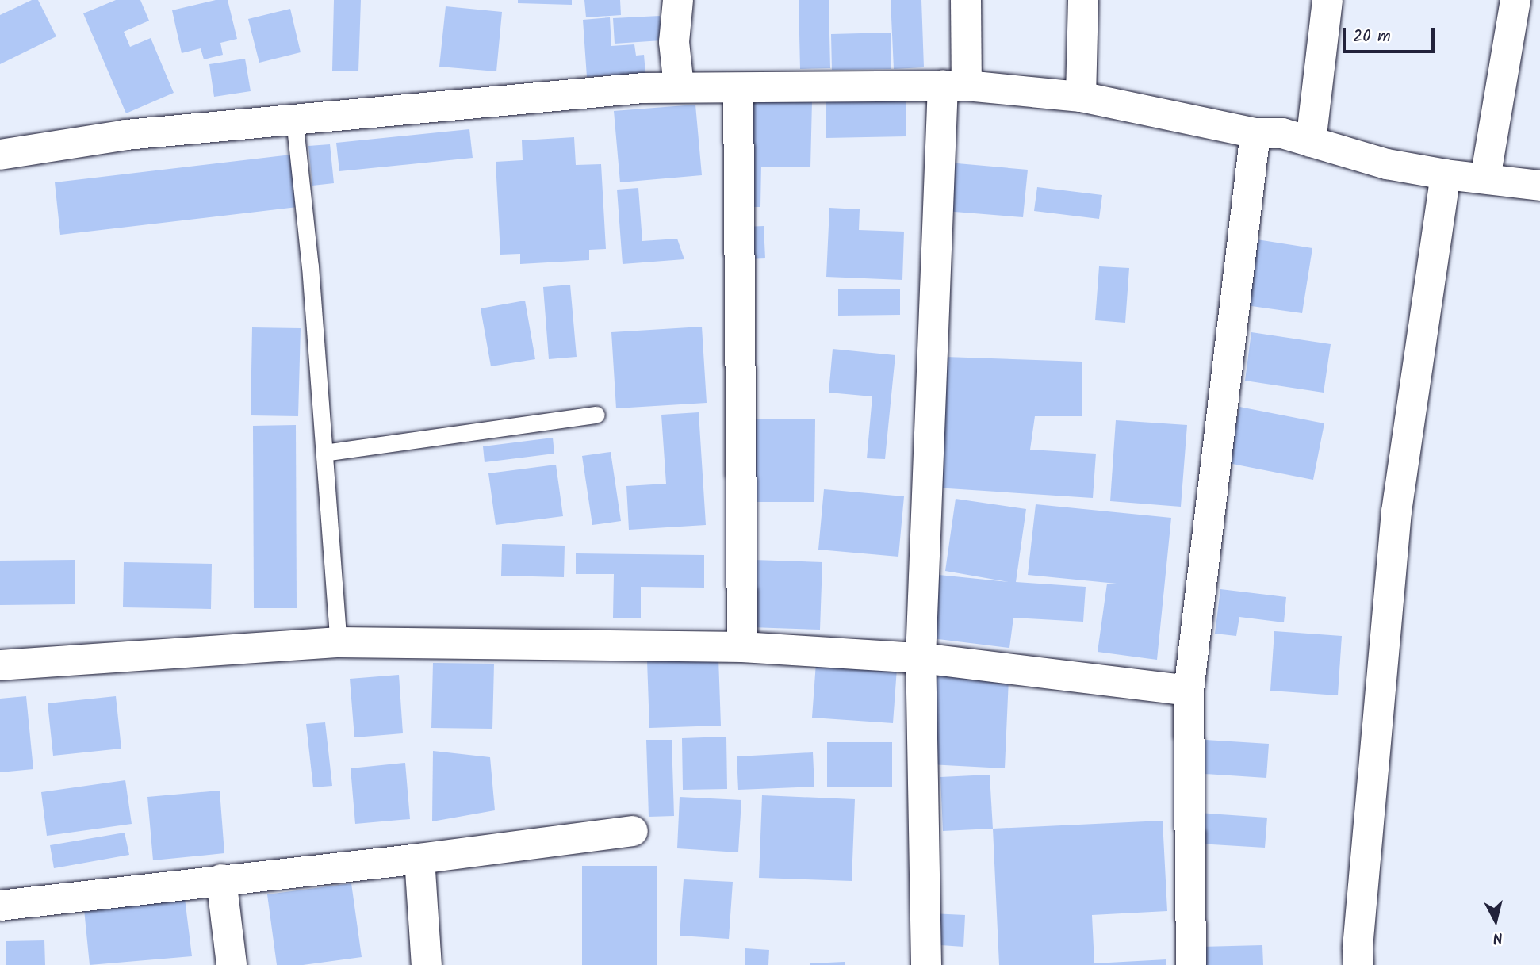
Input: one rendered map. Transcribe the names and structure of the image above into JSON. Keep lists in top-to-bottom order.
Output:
{
  "scale_bar": "20 m",
  "north": "bottom"
}
